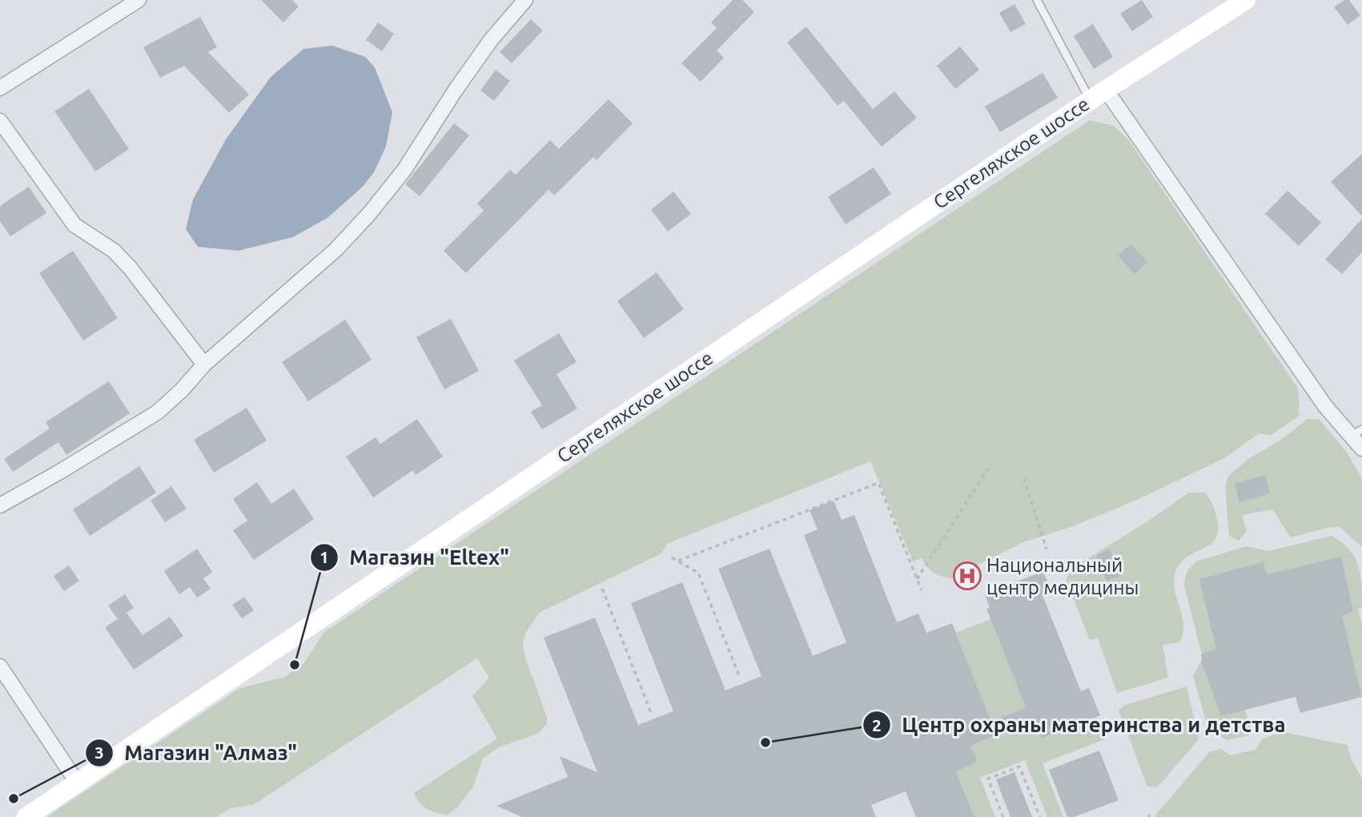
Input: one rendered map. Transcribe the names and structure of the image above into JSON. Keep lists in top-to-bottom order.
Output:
{
  "streets": {
    "main road": ["Сергеляхское шоссе"]
  },
  "places": {
    "hospital": ["Национальный центр медицины"],
    "other": ["Магазин \"Eltex\"", "Центр охраны материнства и детства", "Магазин \"Алмаз\""]
  }
}
